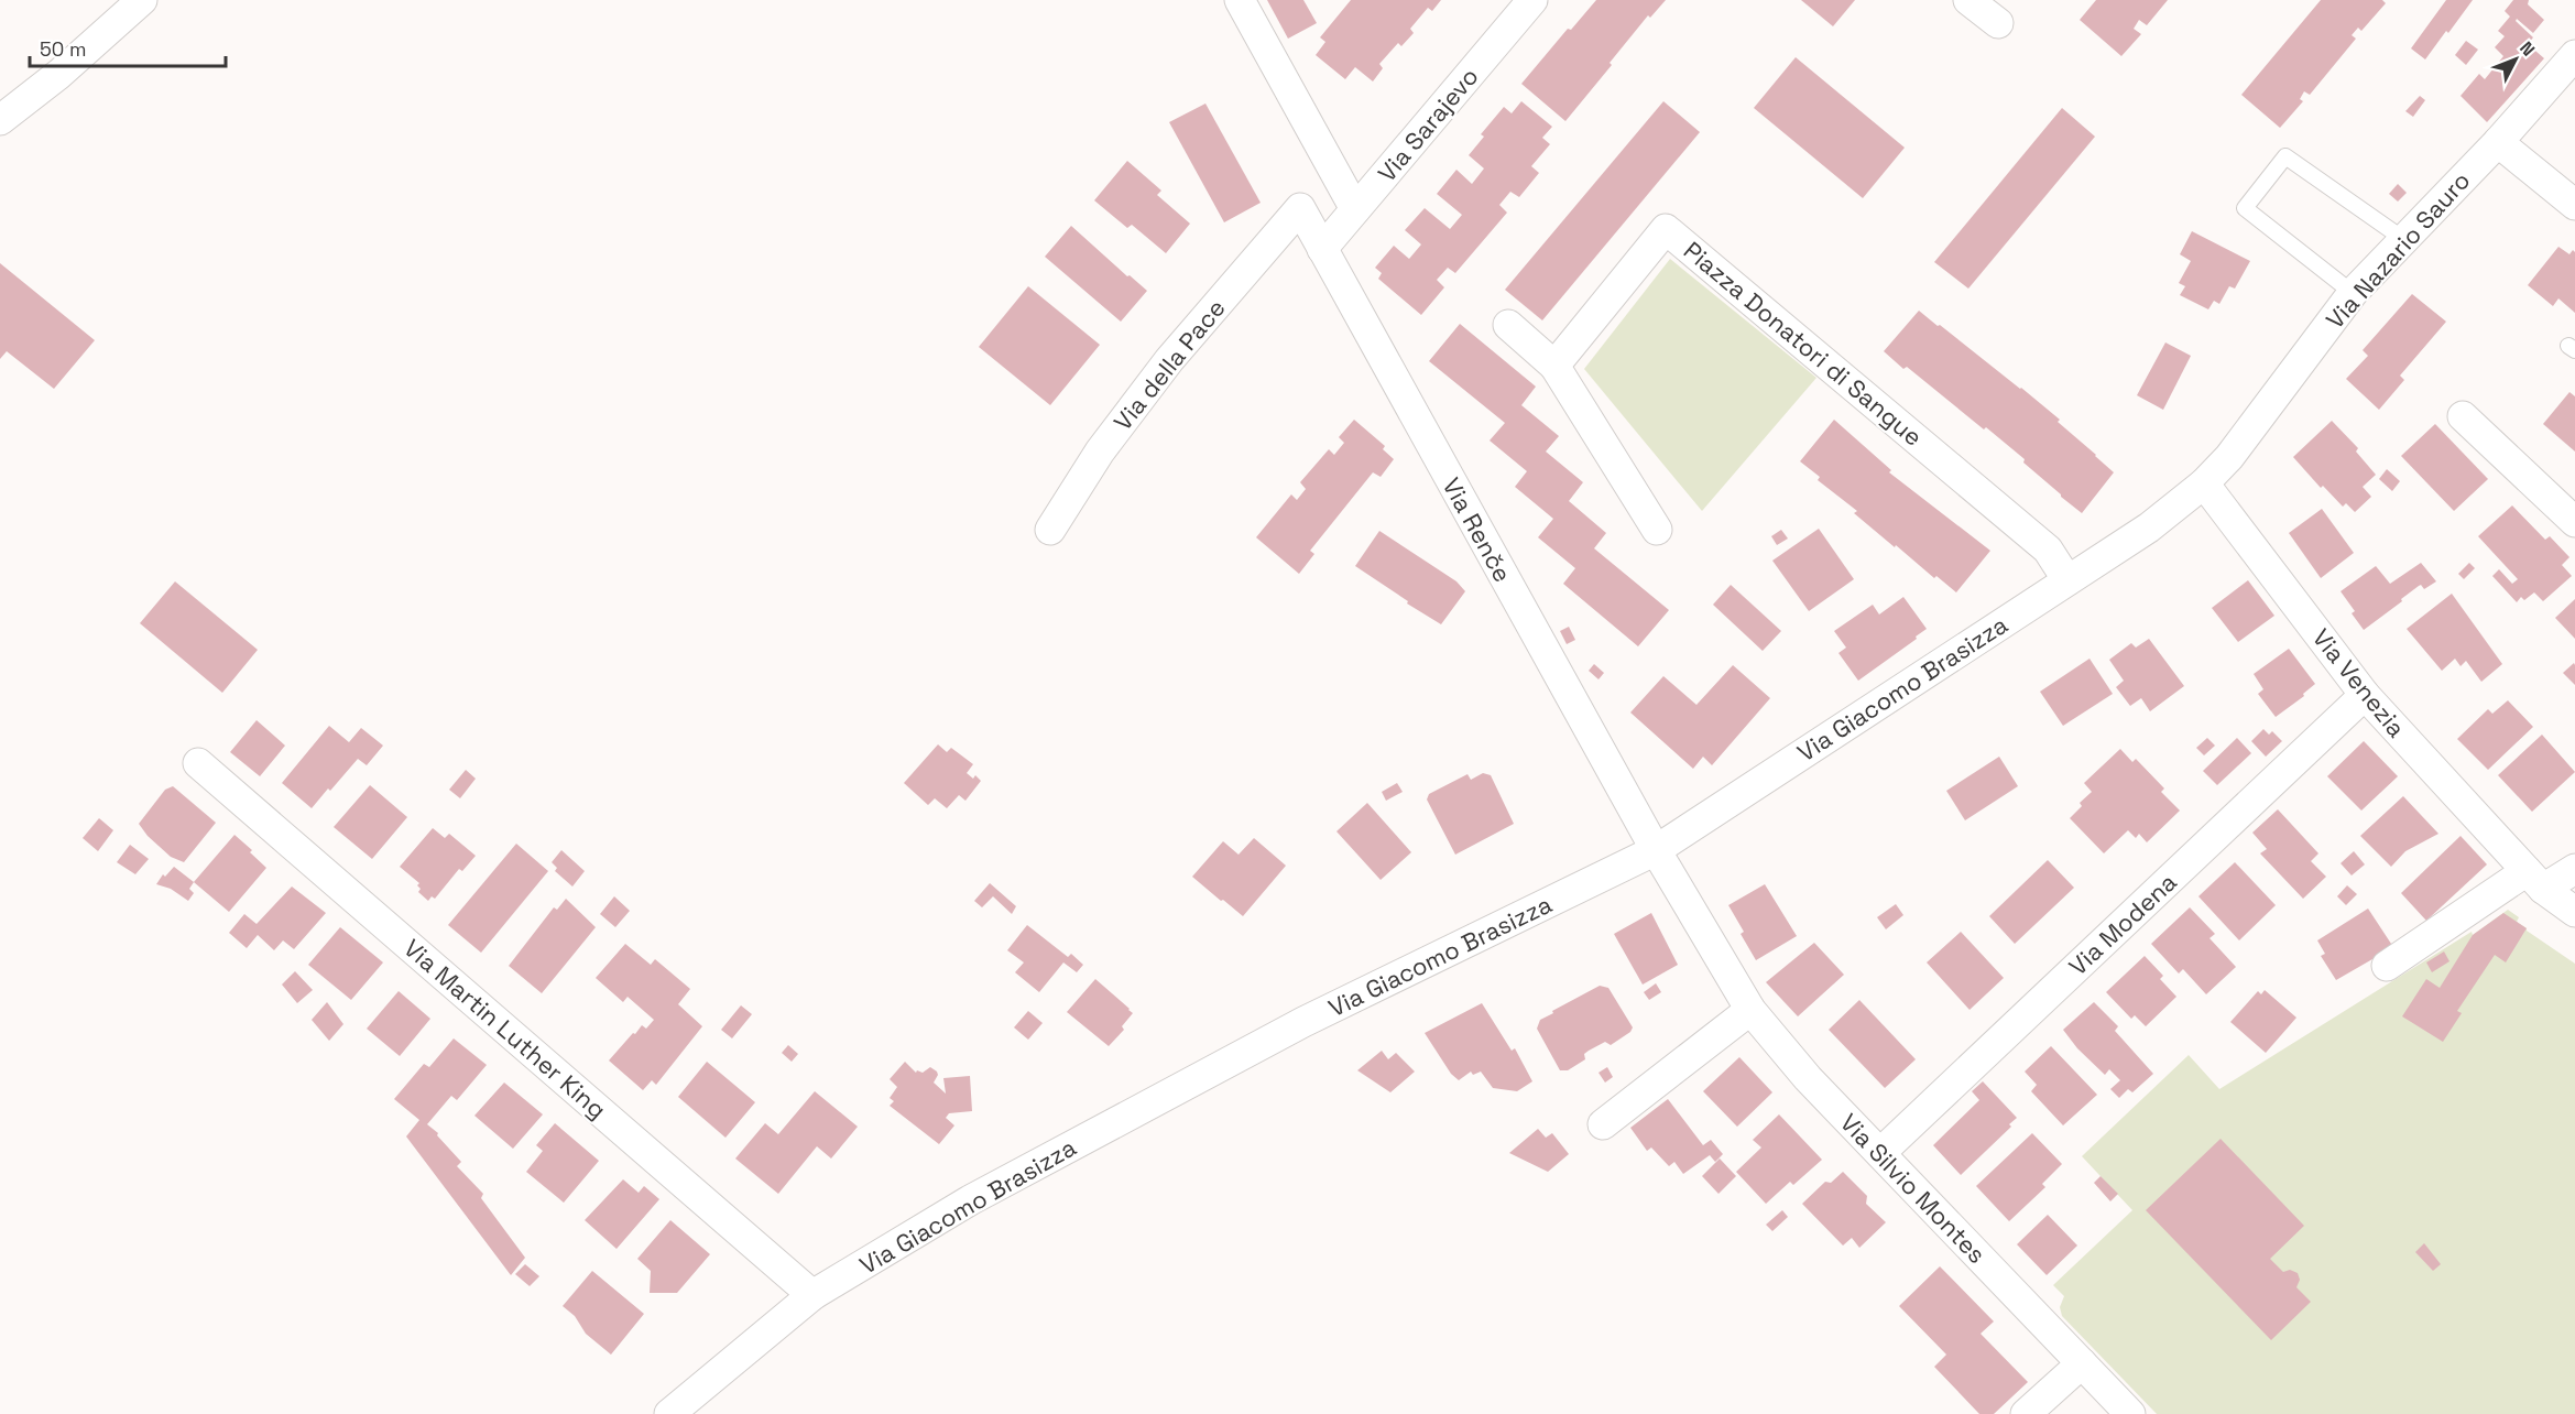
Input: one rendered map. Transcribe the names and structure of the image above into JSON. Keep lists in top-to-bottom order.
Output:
{
  "streets": {
    "street": [
      "Via Sarajevo",
      "Via Nazario Sauro",
      "Piazza Donatori di Sangue",
      "Via della Pace",
      "Via Renče",
      "Via Venezia",
      "Via Giacomo Brasizza",
      "Via Modena",
      "Via Martin Luther King",
      "Via Silvio Montes"
    ]
  },
  "crossings": [
    ["Via Sarajevo", "Via Renče"],
    ["Via Nazario Sauro", "Via Venezia"],
    ["Via Nazario Sauro", "Via Giacomo Brasizza"],
    ["Piazza Donatori di Sangue", "Via Giacomo Brasizza"],
    ["Via della Pace", "Via Renče"],
    ["Via Renče", "Via Giacomo Brasizza"],
    ["Via Renče", "Via Silvio Montes"],
    ["Via Venezia", "Via Giacomo Brasizza"],
    ["Via Venezia", "Via Modena"],
    ["Via Giacomo Brasizza", "Via Martin Luther King"],
    ["Via Giacomo Brasizza", "Via Silvio Montes"],
    ["Via Modena", "Via Silvio Montes"]
  ],
  "scale_bar": "50 m",
  "north": "top right"
}
